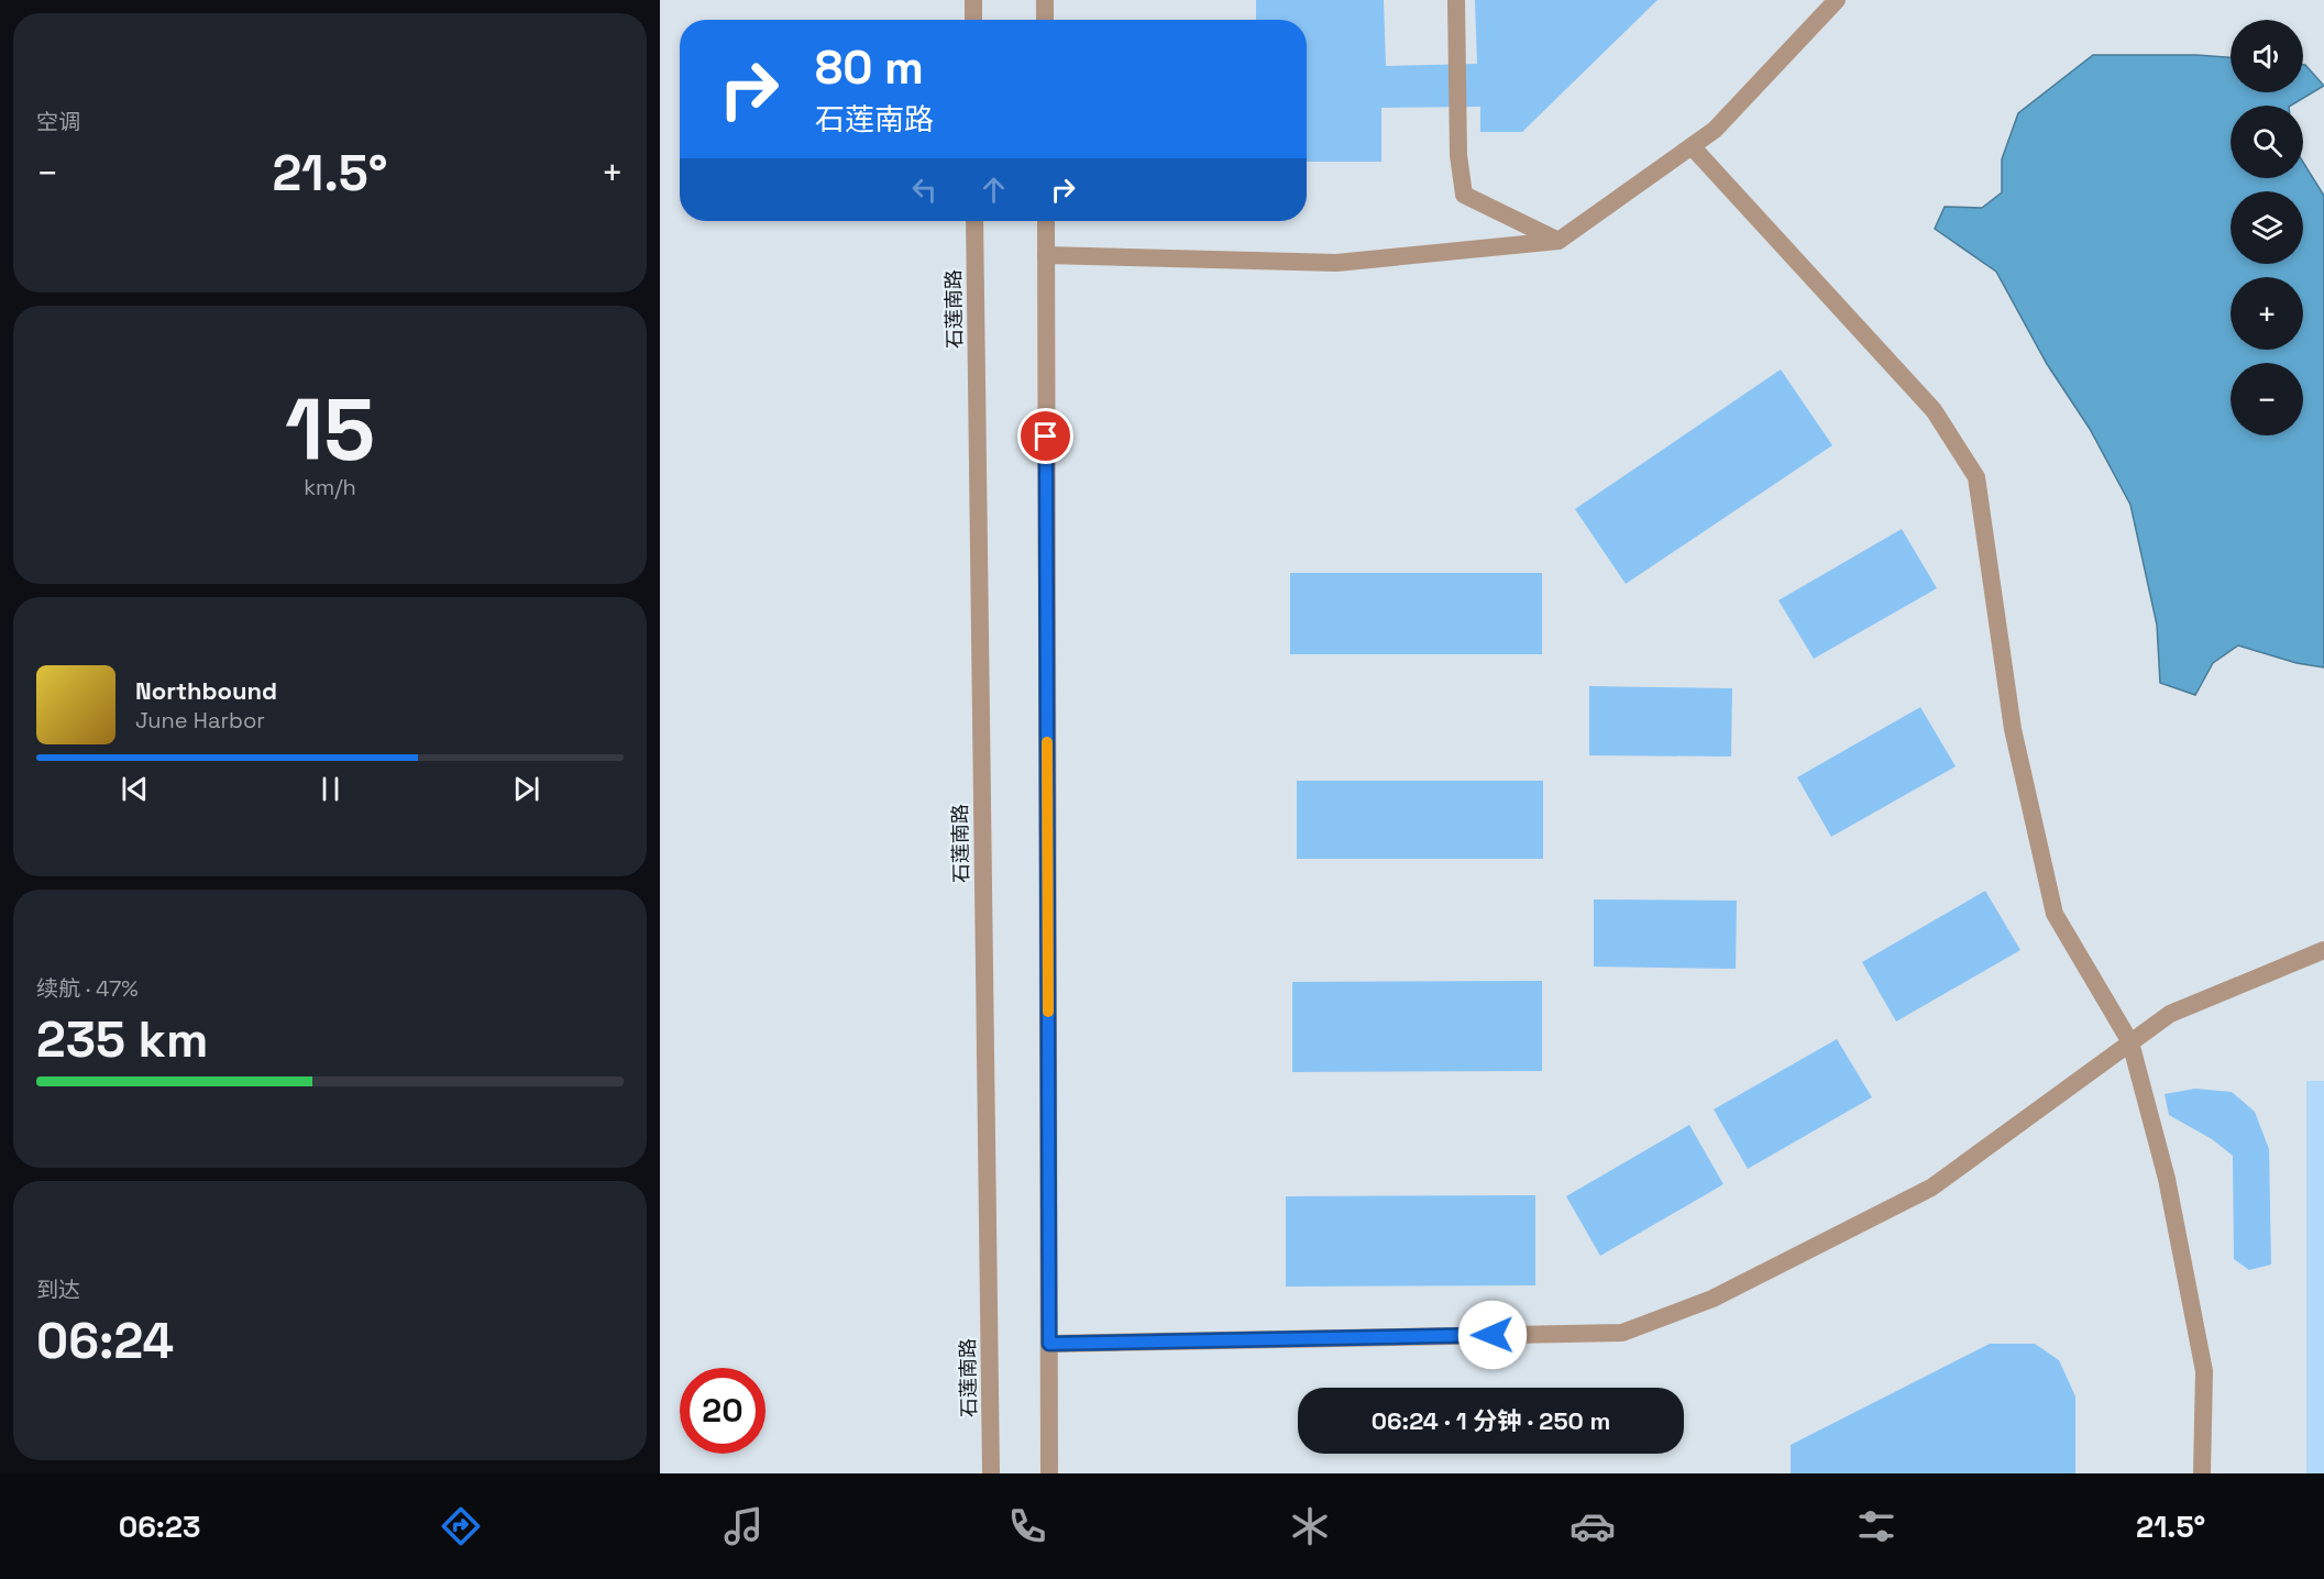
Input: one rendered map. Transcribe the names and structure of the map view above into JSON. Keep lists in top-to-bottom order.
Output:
{
  "streets": {
    "street": ["石莲南路"]
  },
  "page": {
    "tile": [
      "空调",
      ["15", "km/h"],
      ["续航 · 47%", "235 km"],
      ["到达", "06:24"]
    ],
    "map_buttons": ["+", "−"],
    "turn": ["80 m", "石莲南路"],
    "heat": ["−", "21.5°", "+"],
    "song": ["Northbound", "June Harbor"],
    "limit": "20",
    "trip": "06:24 · 1 分钟 · 250 m",
    "tabs": ["06:23", "21.5°"]
  }
}
